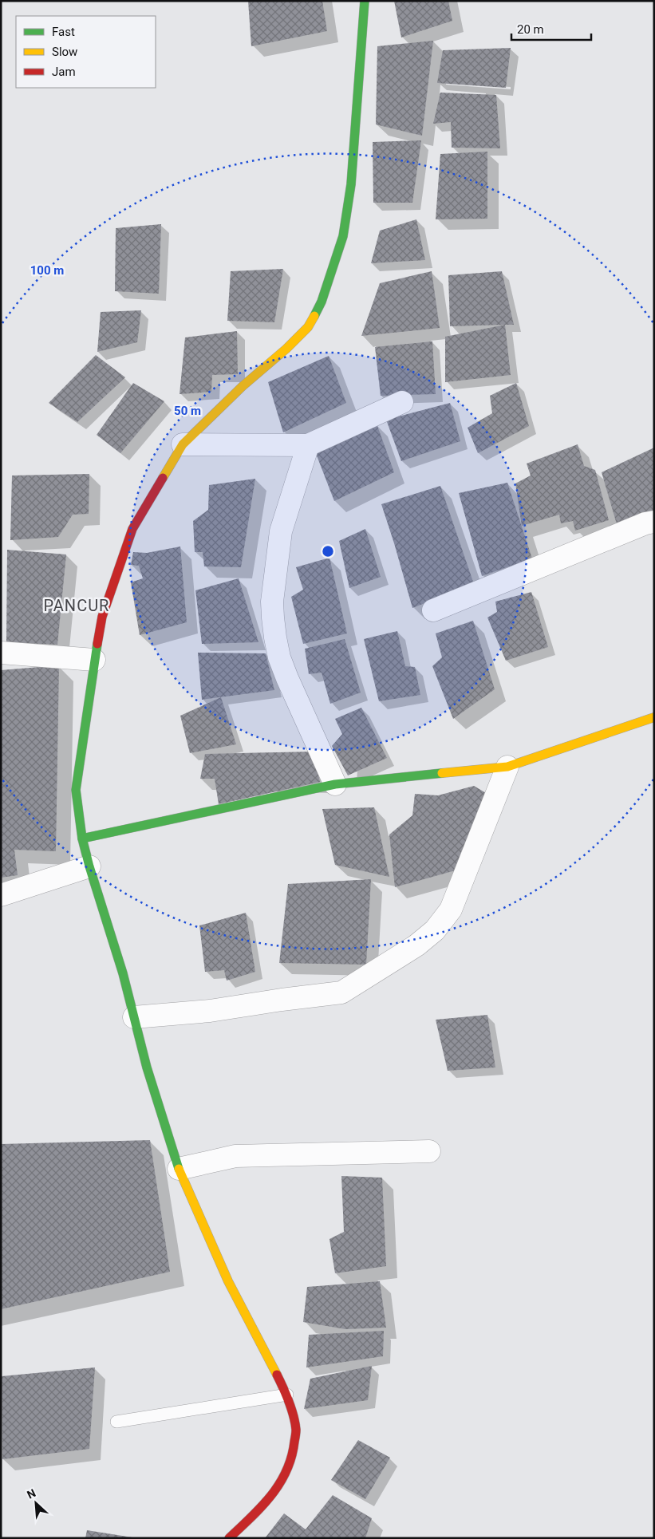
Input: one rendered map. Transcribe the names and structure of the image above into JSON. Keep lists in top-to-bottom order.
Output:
{
  "districts": ["PANCUR"],
  "legend": ["Fast", "Slow", "Jam"],
  "scale_bar": "20 m",
  "north": "top left",
  "rings": ["100 m", "50 m"]
}
